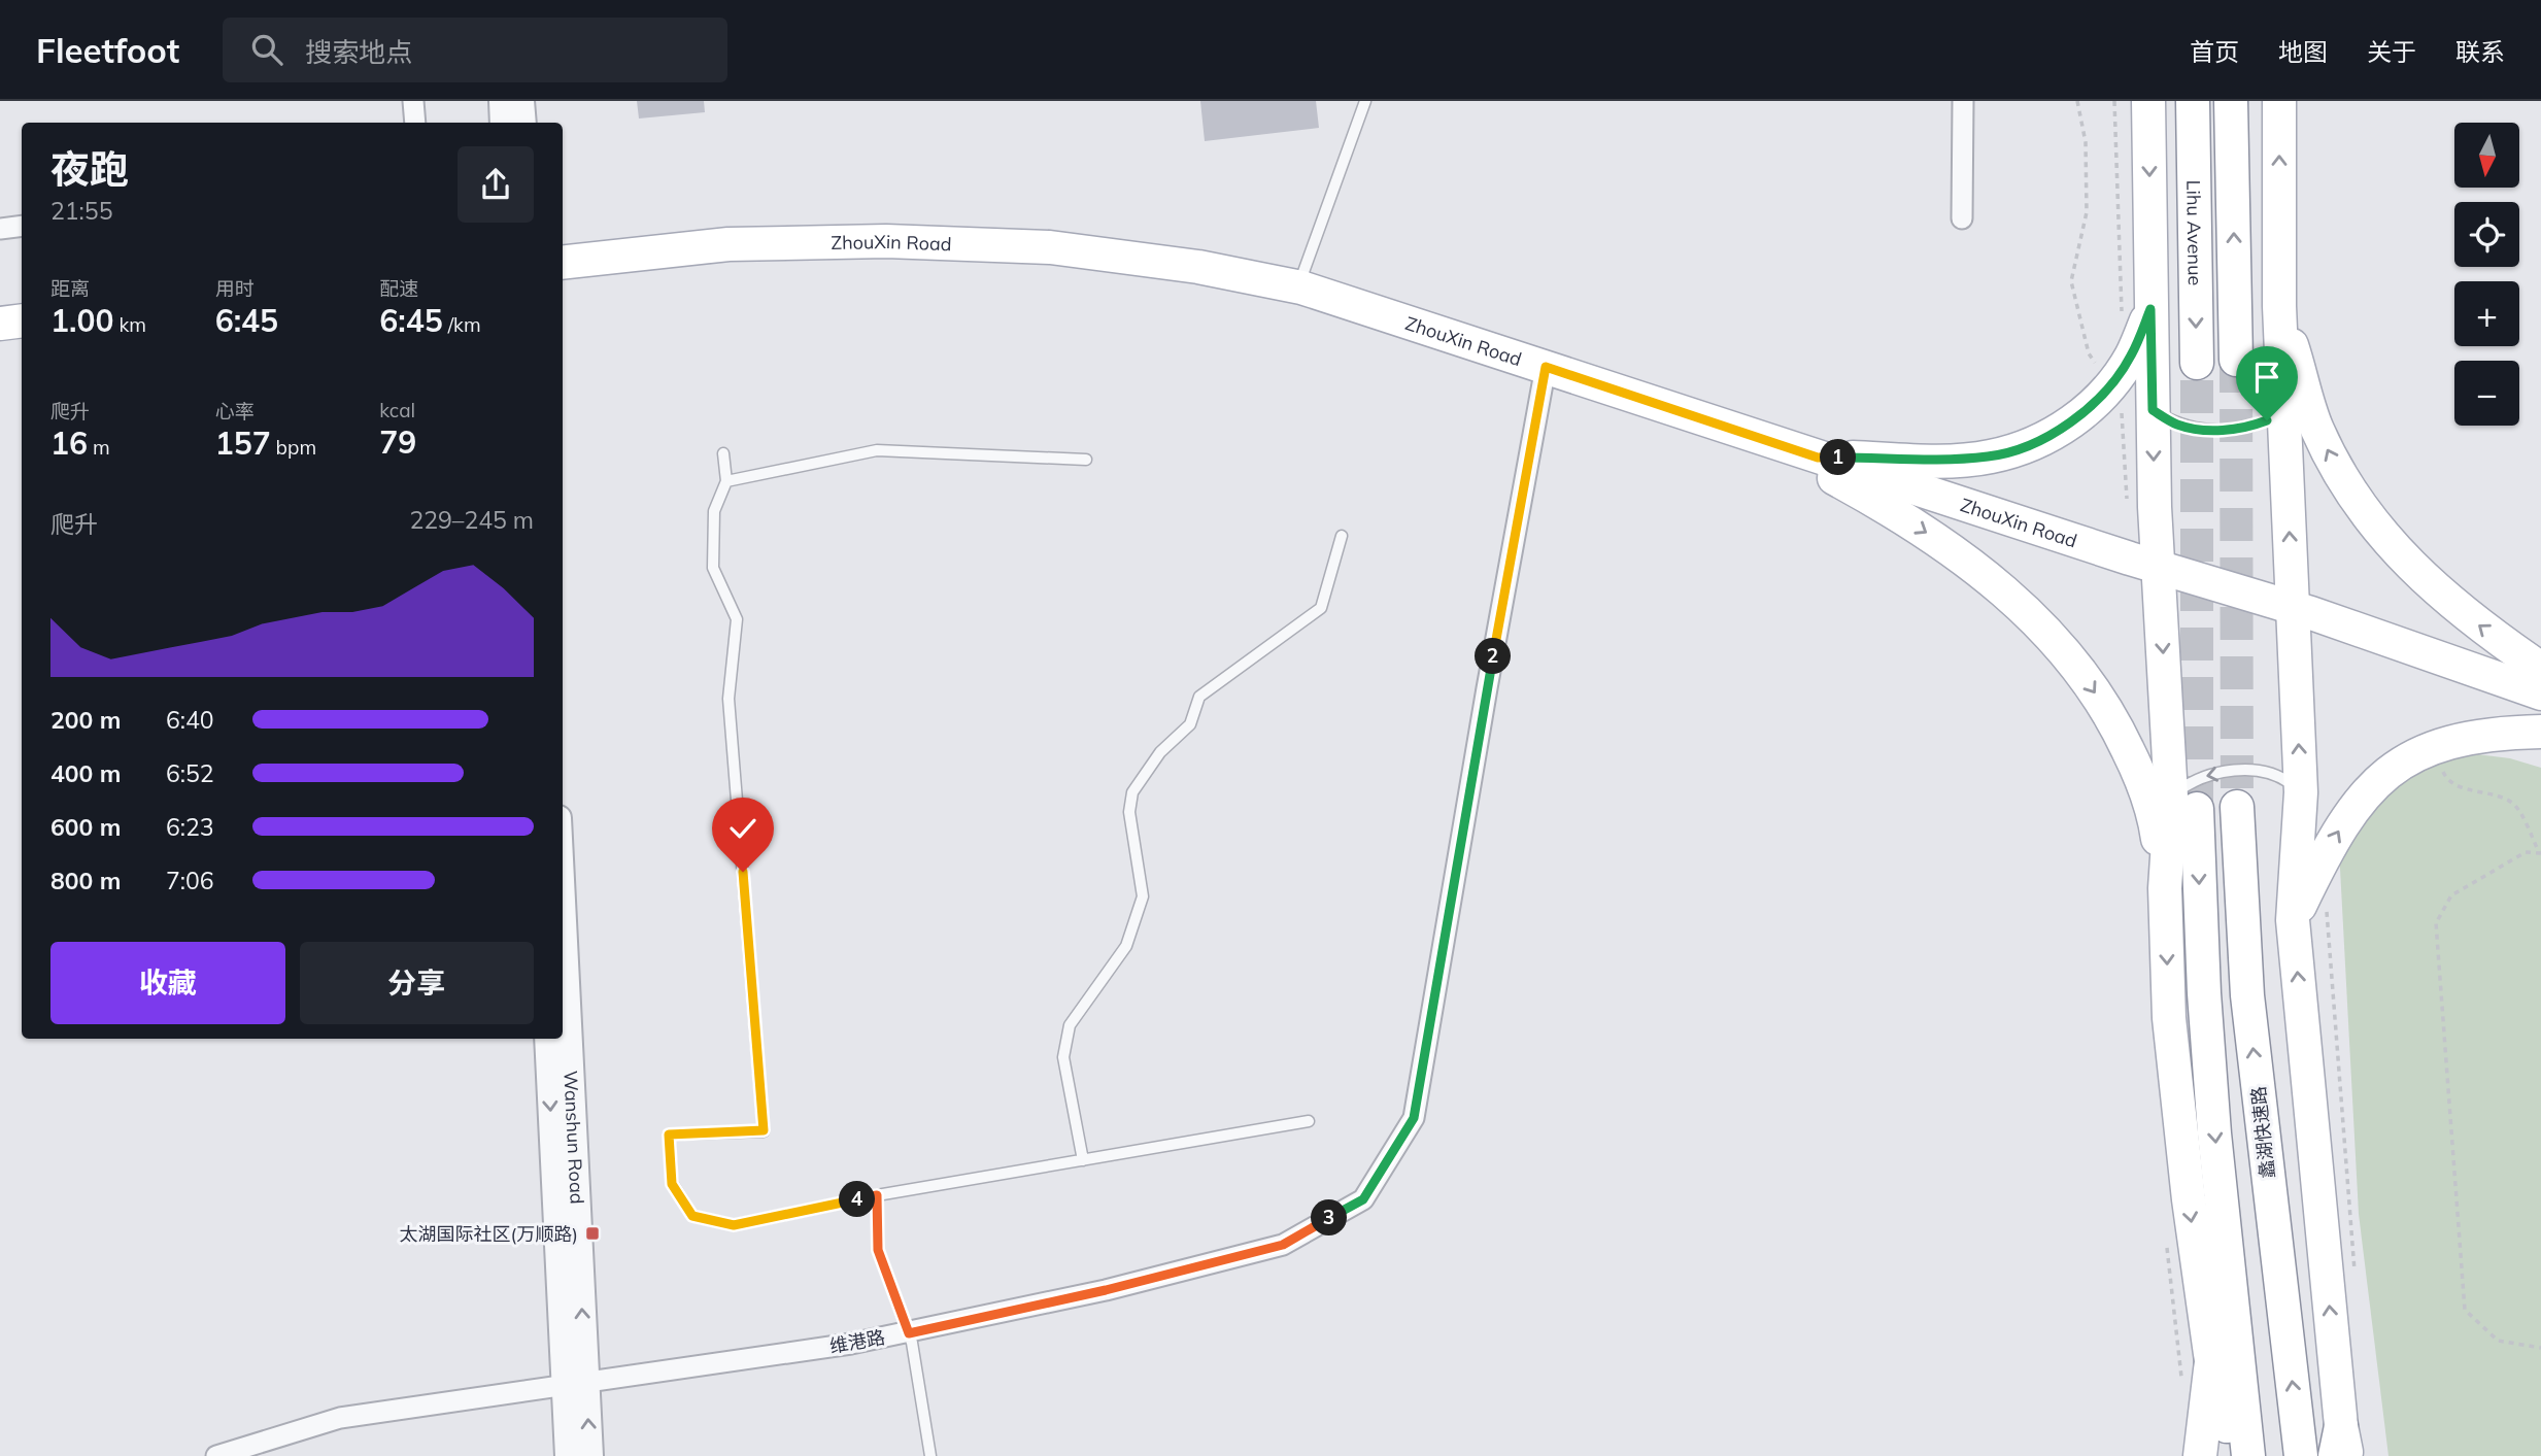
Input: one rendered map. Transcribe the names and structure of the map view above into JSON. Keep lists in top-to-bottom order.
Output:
{
  "streets": {
    "main road": ["Lihu Avenue", "ZhouXin Road", "蠡湖快速路"],
    "street": ["Wanshun Road", "维港路"]
  },
  "crossings": [
    ["ZhouXin Road", "维港路"],
    ["Wanshun Road", "维港路"]
  ],
  "places": {
    "transit": ["太湖国际社区(万顺路)"]
  },
  "north": "bottom",
  "page": {
    "header": "Fleetfoot",
    "search": "搜索地点",
    "nav": [
      "首页",
      "地图",
      "关于",
      "联系"
    ],
    "map_buttons": ["+", "−"],
    "heading": ["夜跑", "21:55"],
    "stats": [
      ["距离", "1.00 km"],
      ["用时", "6:45"],
      ["配速", "6:45 /km"],
      ["爬升", "16 m"],
      ["心率", "157 bpm"],
      ["kcal", "79"]
    ],
    "pins": [
      "1",
      "2",
      "4",
      "3"
    ],
    "chart": ["爬升", "229–245 m"],
    "list": [
      {
        "name": "200 m",
        "note": "6:40"
      },
      {
        "name": "400 m",
        "note": "6:52"
      },
      {
        "name": "600 m",
        "note": "6:23"
      },
      {
        "name": "800 m",
        "note": "7:06"
      }
    ],
    "buttons": ["收藏", "分享"]
  }
}
